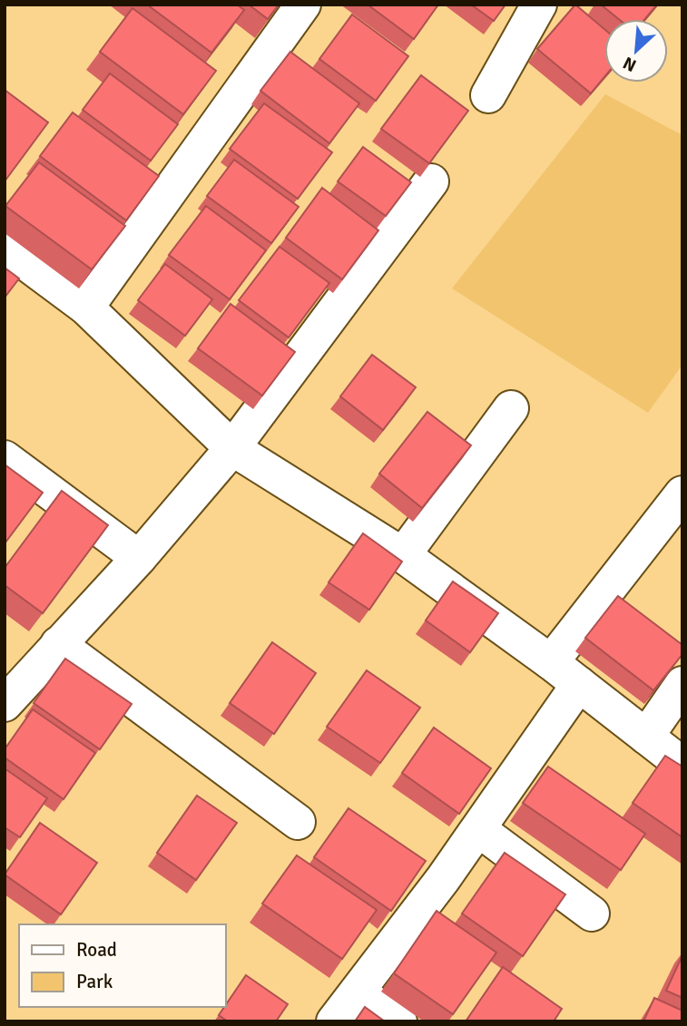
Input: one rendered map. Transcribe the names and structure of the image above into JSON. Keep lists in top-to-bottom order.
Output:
{
  "legend": ["Road", "Park"],
  "north": "bottom left"
}
